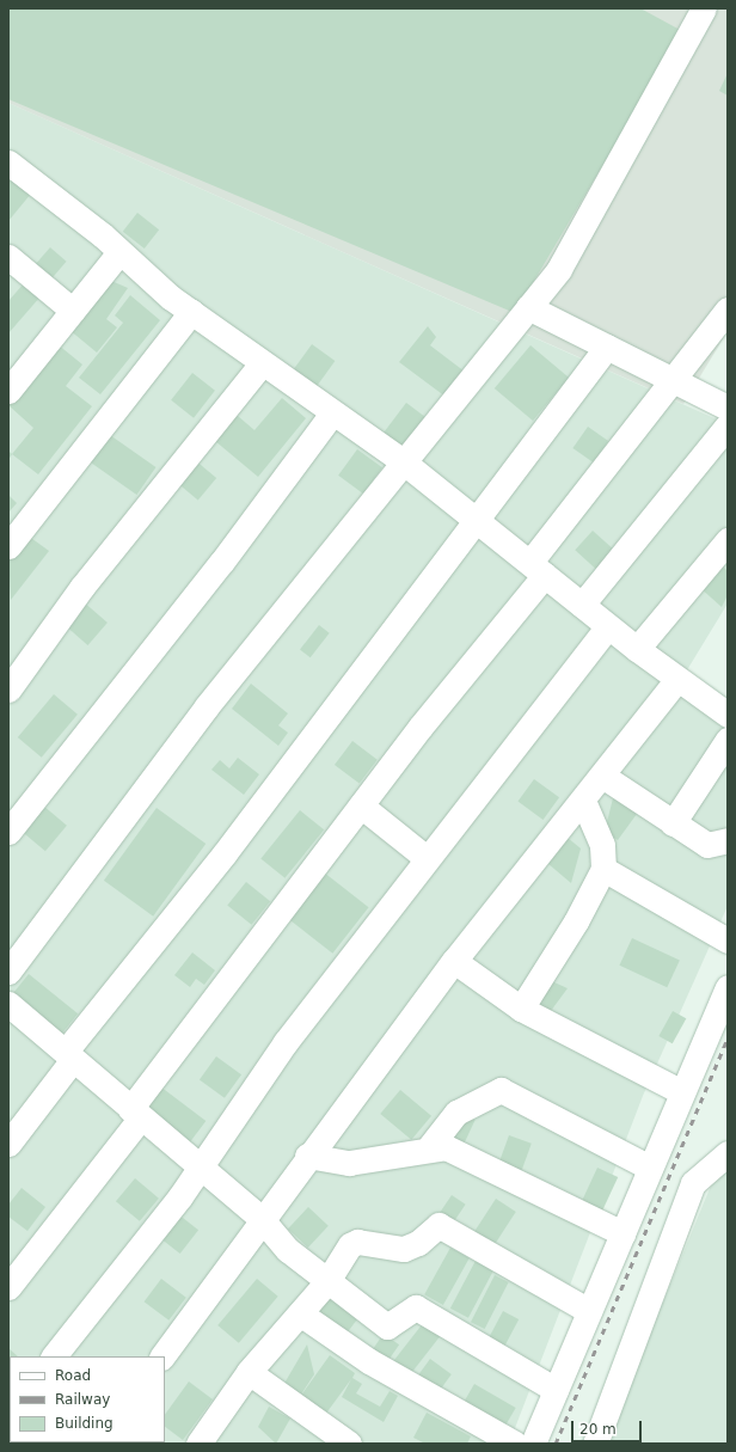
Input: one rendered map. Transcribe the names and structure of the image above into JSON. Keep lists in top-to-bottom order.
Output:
{
  "legend": ["Road", "Railway", "Building"],
  "scale_bar": "20 m"
}
